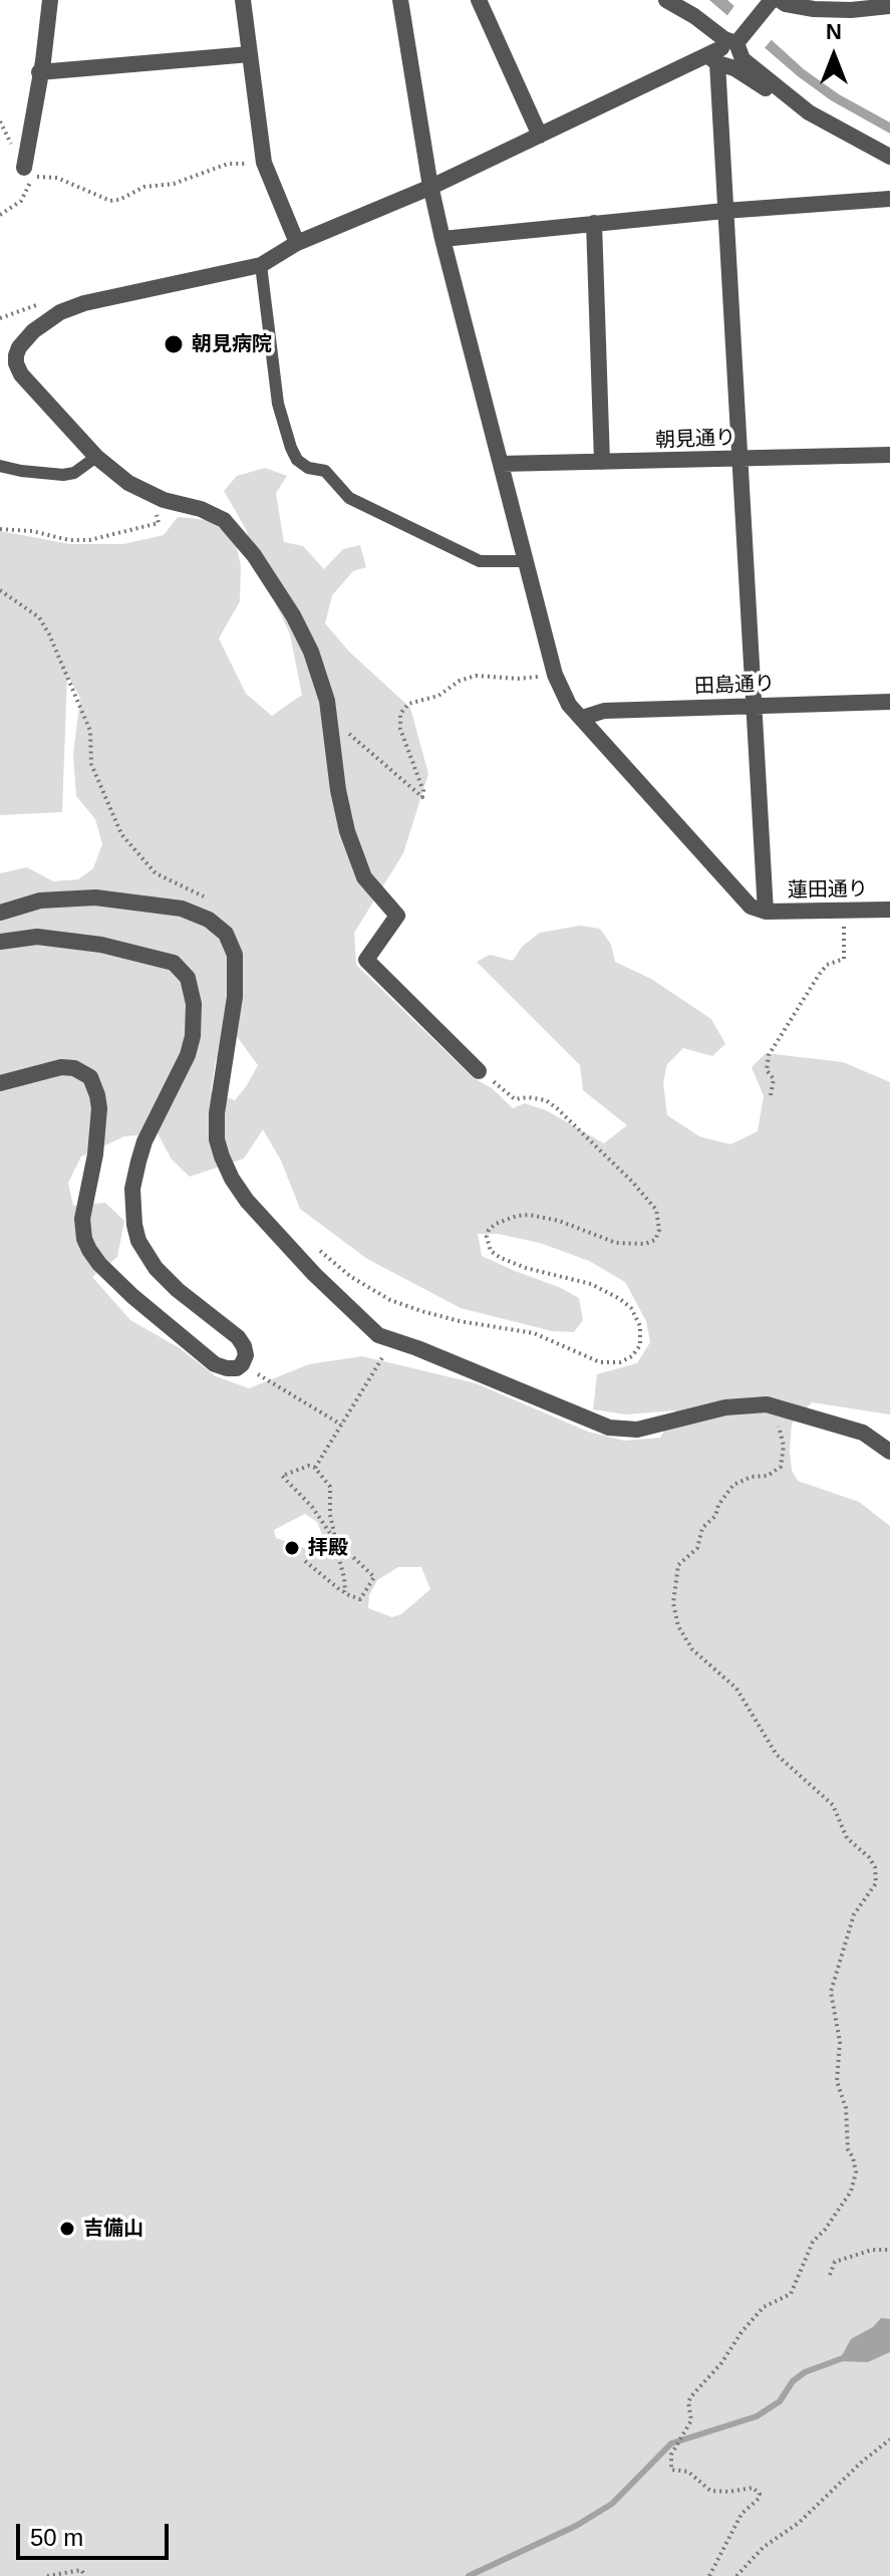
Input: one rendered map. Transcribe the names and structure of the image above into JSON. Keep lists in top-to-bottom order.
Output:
{
  "streets": {
    "street": ["朝見通り", "田島通り", "蓮田通り"]
  },
  "places": ["朝見病院", "拝殿", "吉備山"],
  "scale_bar": "50 m",
  "north": "top"
}
